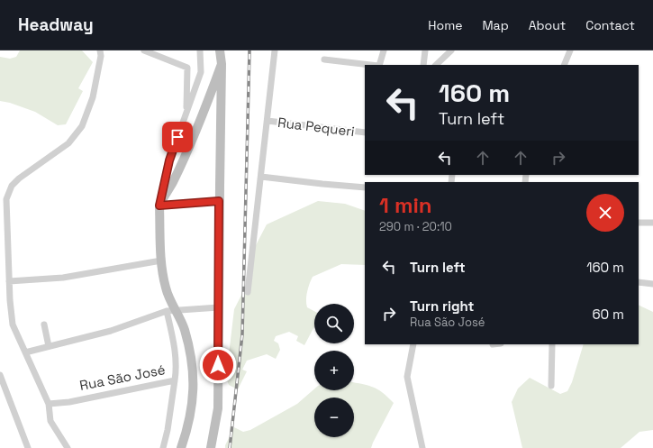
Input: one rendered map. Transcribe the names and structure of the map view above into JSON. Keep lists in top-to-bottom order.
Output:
{
  "streets": {
    "street": ["Rua Pequeri", "Rua São José"]
  },
  "page": {
    "header": "Headway",
    "nav": [
      "Home",
      "Map",
      "About",
      "Contact"
    ],
    "turn": ["160 m", "Turn left"],
    "heading": ["1 min", "290 m · 20:10"],
    "list": [
      {
        "name": "Turn left",
        "value": "160 m"
      },
      {
        "name": "Turn right",
        "note": "Rua São José",
        "value": "60 m"
      }
    ],
    "map_buttons": ["+", "−"]
  }
}
